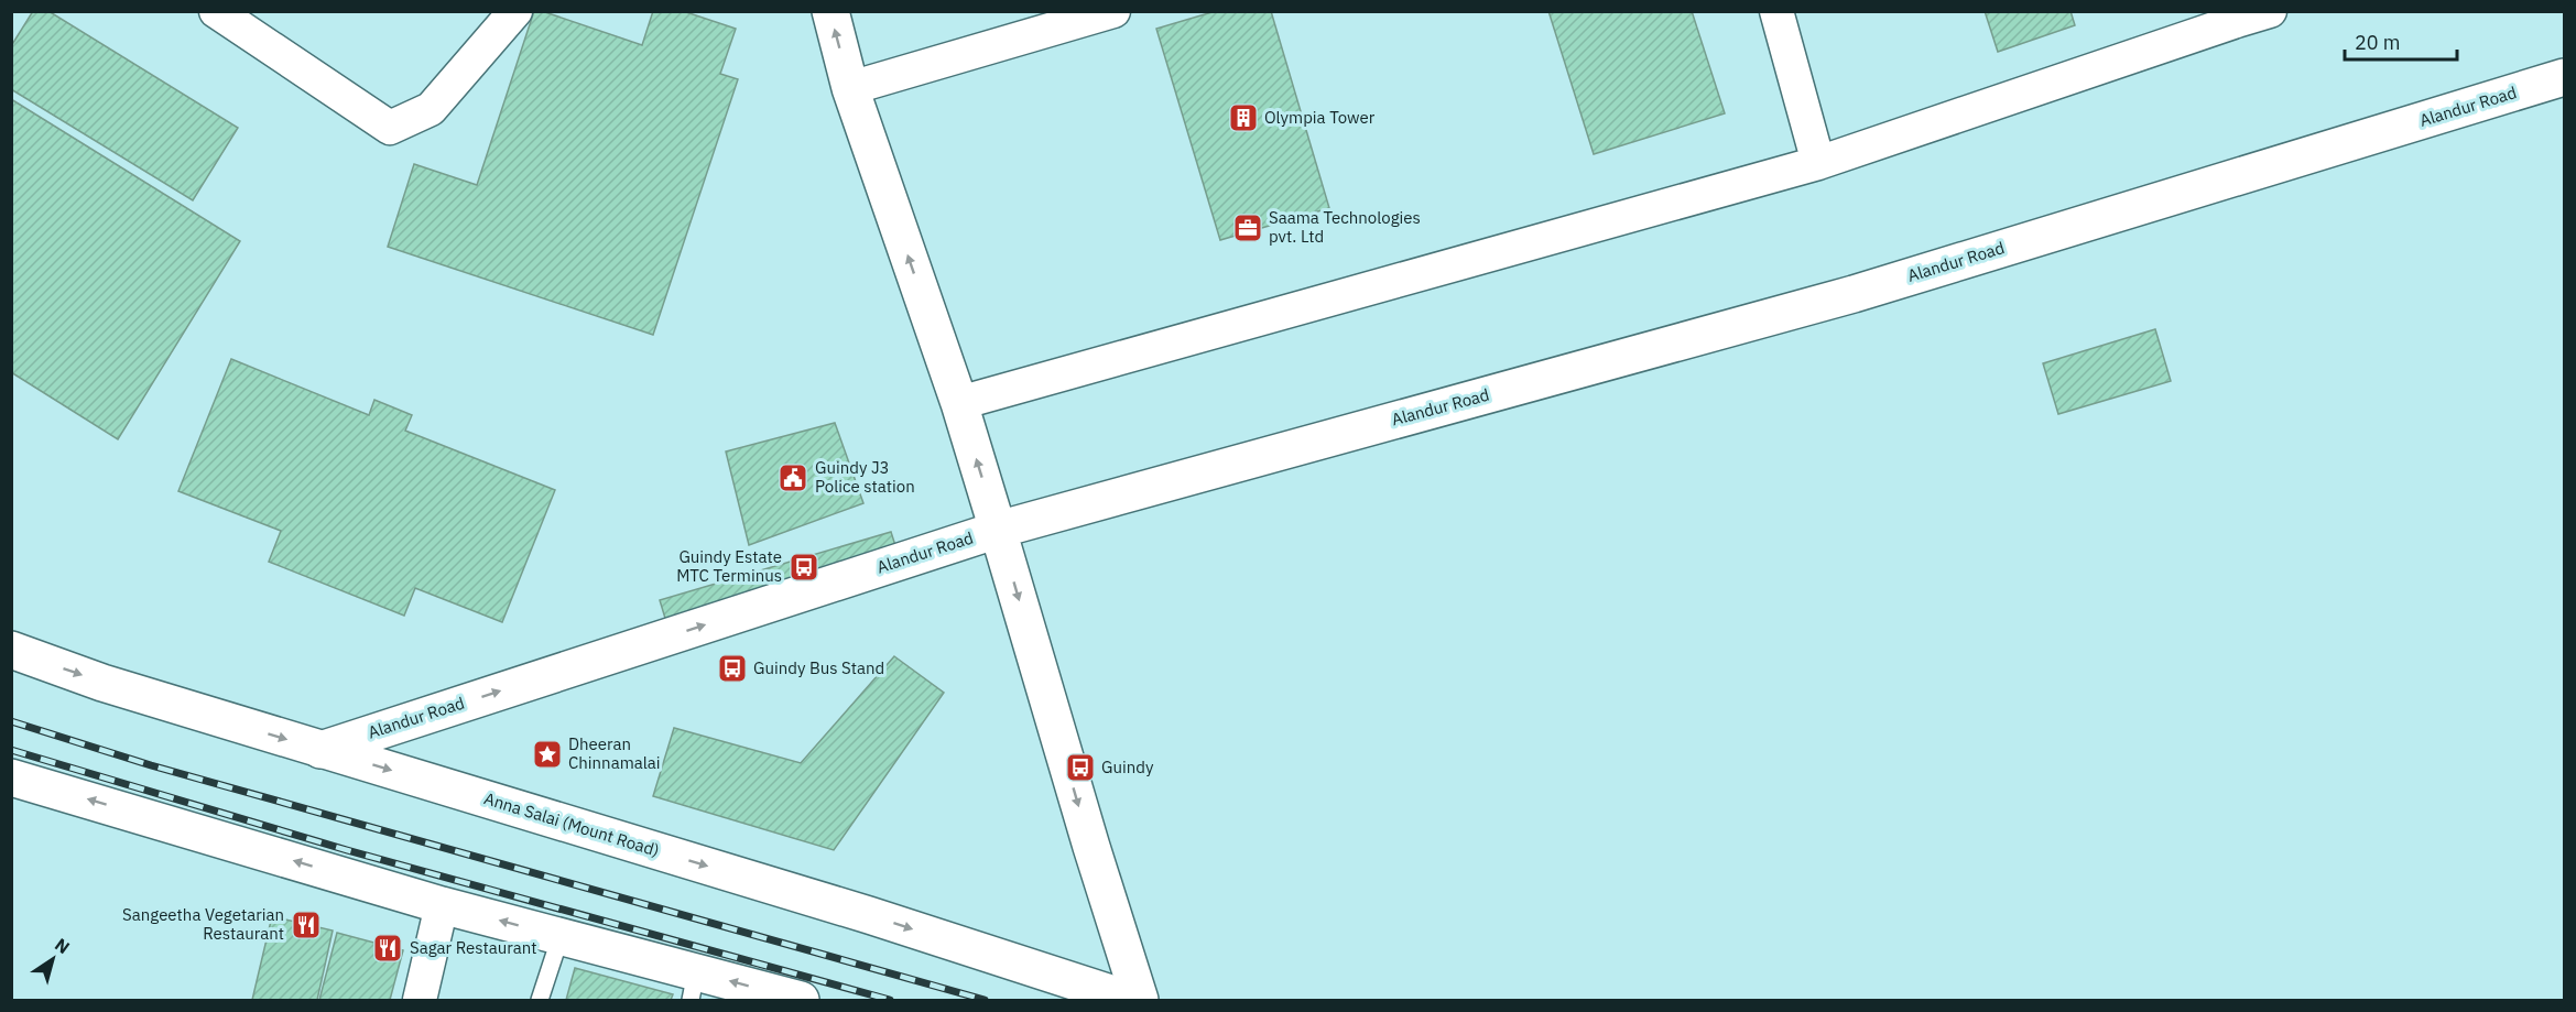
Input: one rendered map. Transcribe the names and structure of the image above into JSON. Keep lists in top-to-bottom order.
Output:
{
  "streets": {
    "main road": ["Alandur Road", "Anna Salai (Mount Road)"]
  },
  "crossings": [
    ["Alandur Road", "Anna Salai (Mount Road)"]
  ],
  "places": {
    "building": ["Olympia Tower"],
    "office": ["Saama Technologies pvt. Ltd"],
    "public building": ["Guindy J3 Police station"],
    "bus stop": ["Guindy Estate MTC Terminus", "Guindy Bus Stand", "Guindy"],
    "place": ["Dheeran Chinnamalai"],
    "restaurant": ["Sangeetha Vegetarian Restaurant", "Sagar Restaurant"]
  },
  "scale_bar": "20 m",
  "north": "top right"
}
